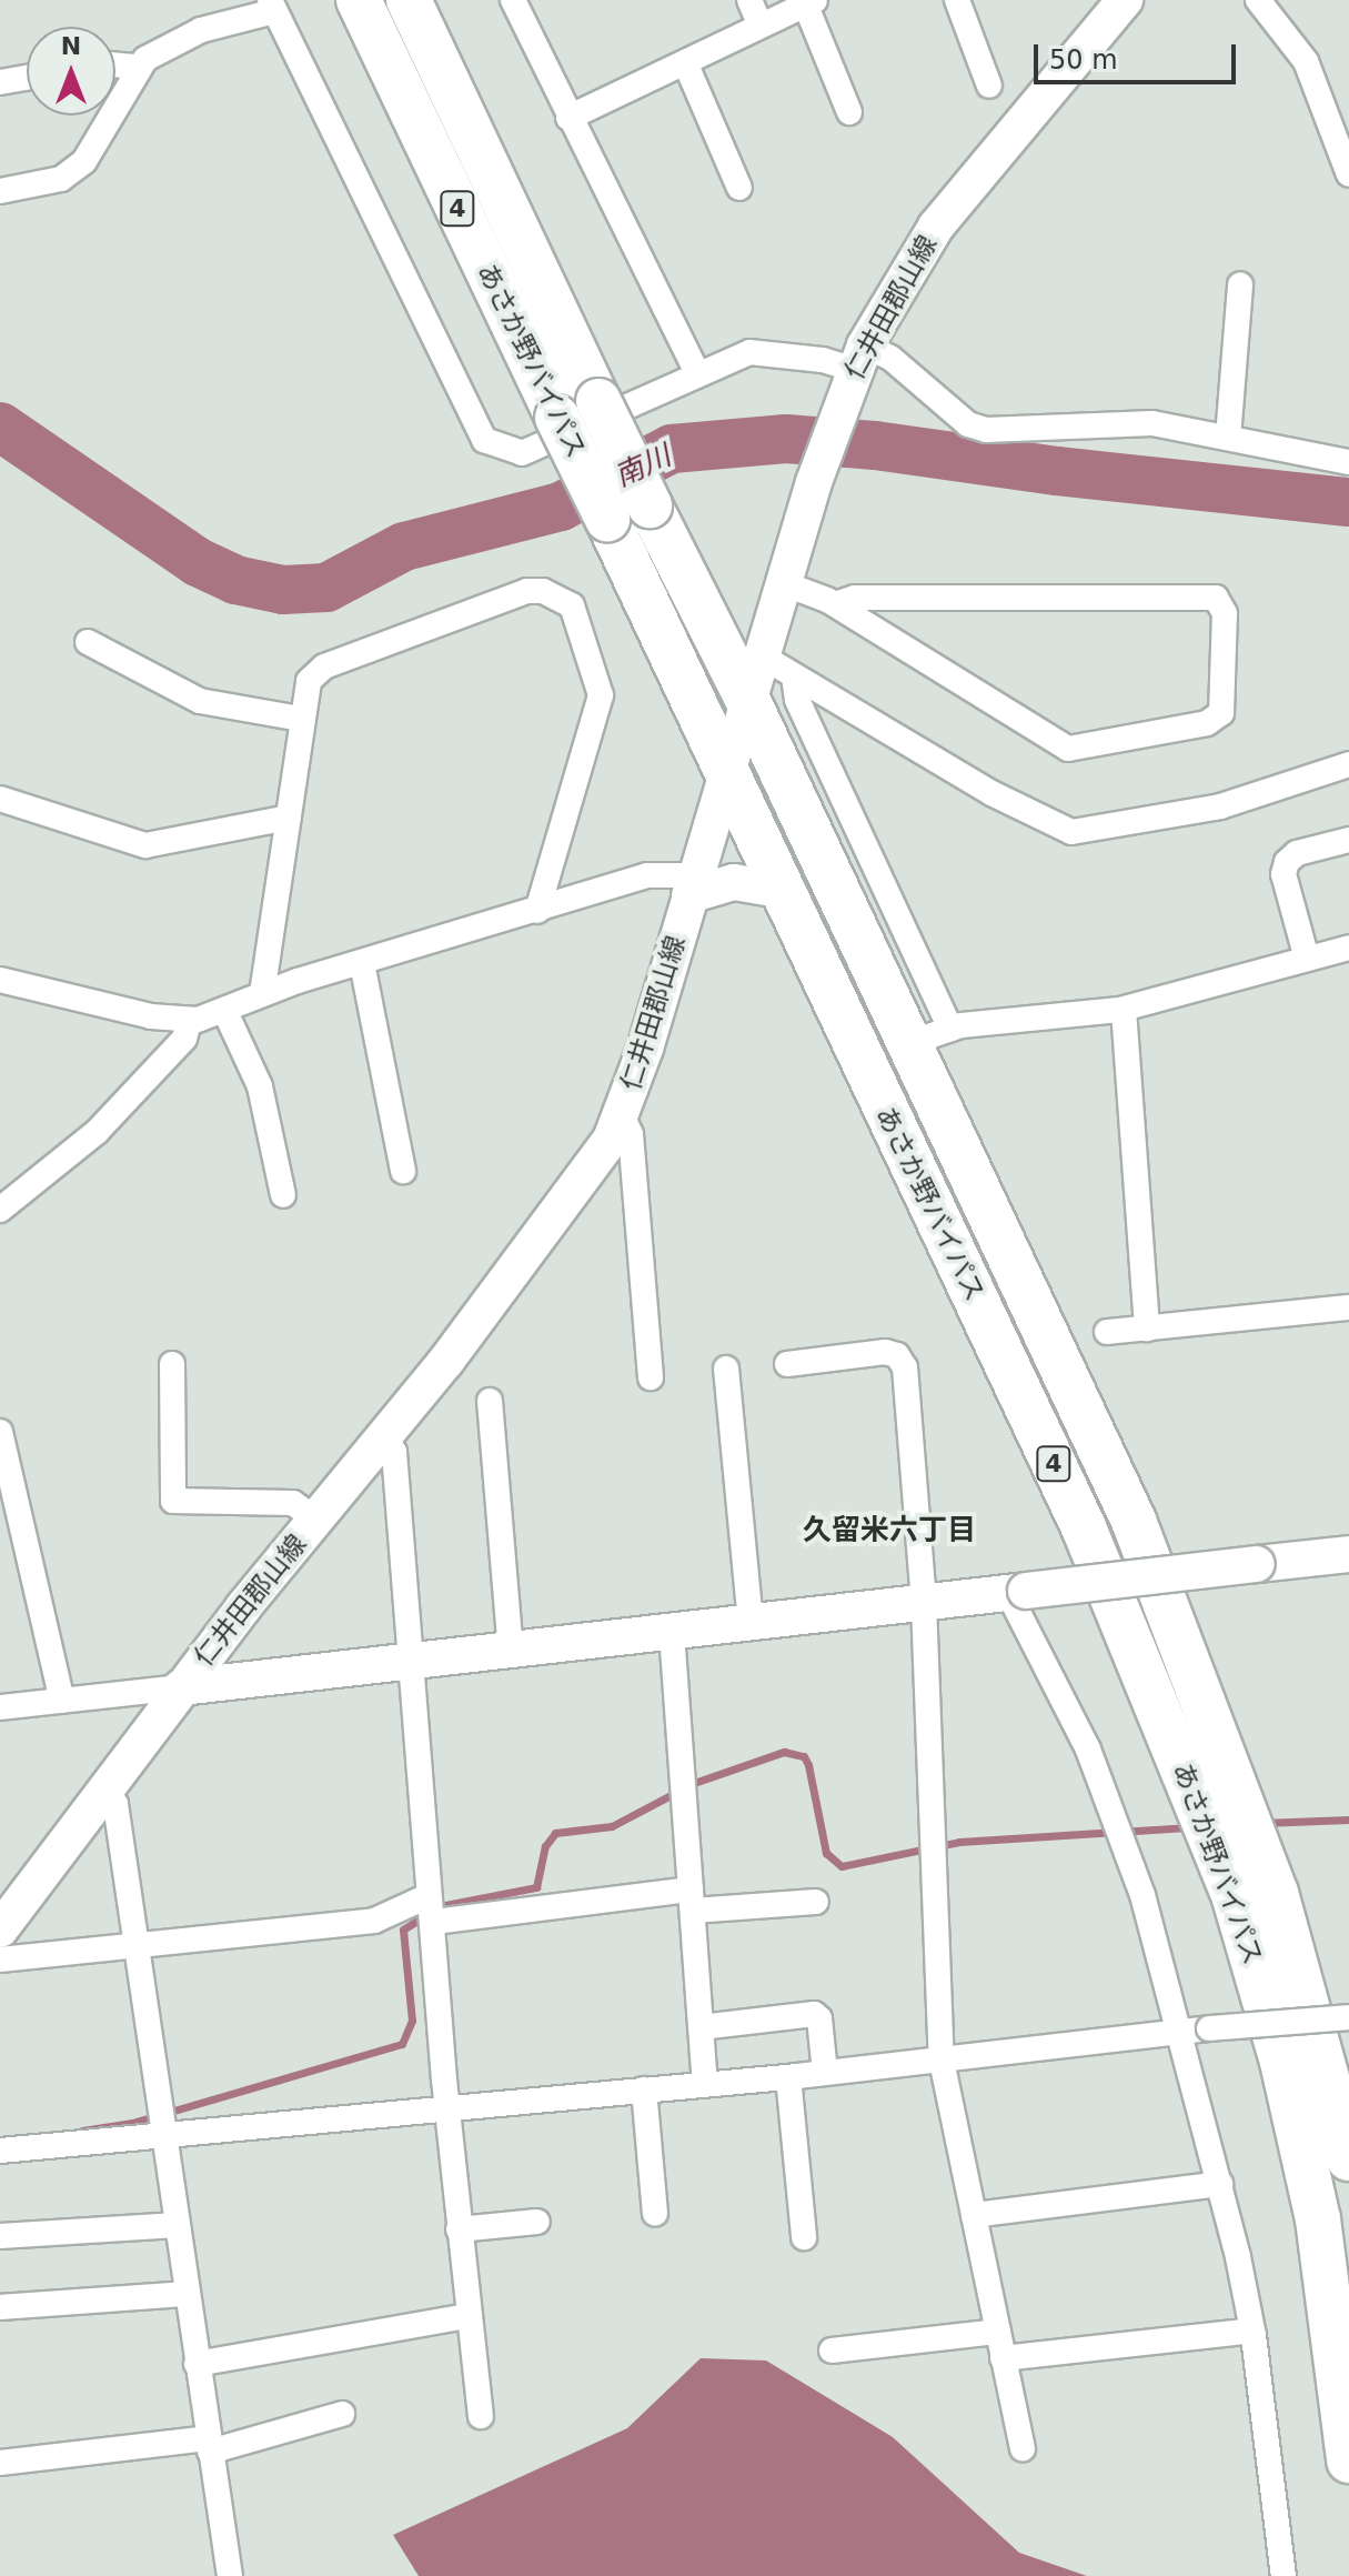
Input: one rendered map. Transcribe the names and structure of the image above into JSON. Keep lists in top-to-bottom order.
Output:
{
  "streets": {
    "highway": ["4", "あさか野バイパス"],
    "main road": ["仁井田郡山線"]
  },
  "crossings": [
    ["仁井田郡山線", "あさか野バイパス"]
  ],
  "districts": ["久留米六丁目"],
  "water": ["南川"],
  "scale_bar": "50 m",
  "north": "top"
}
